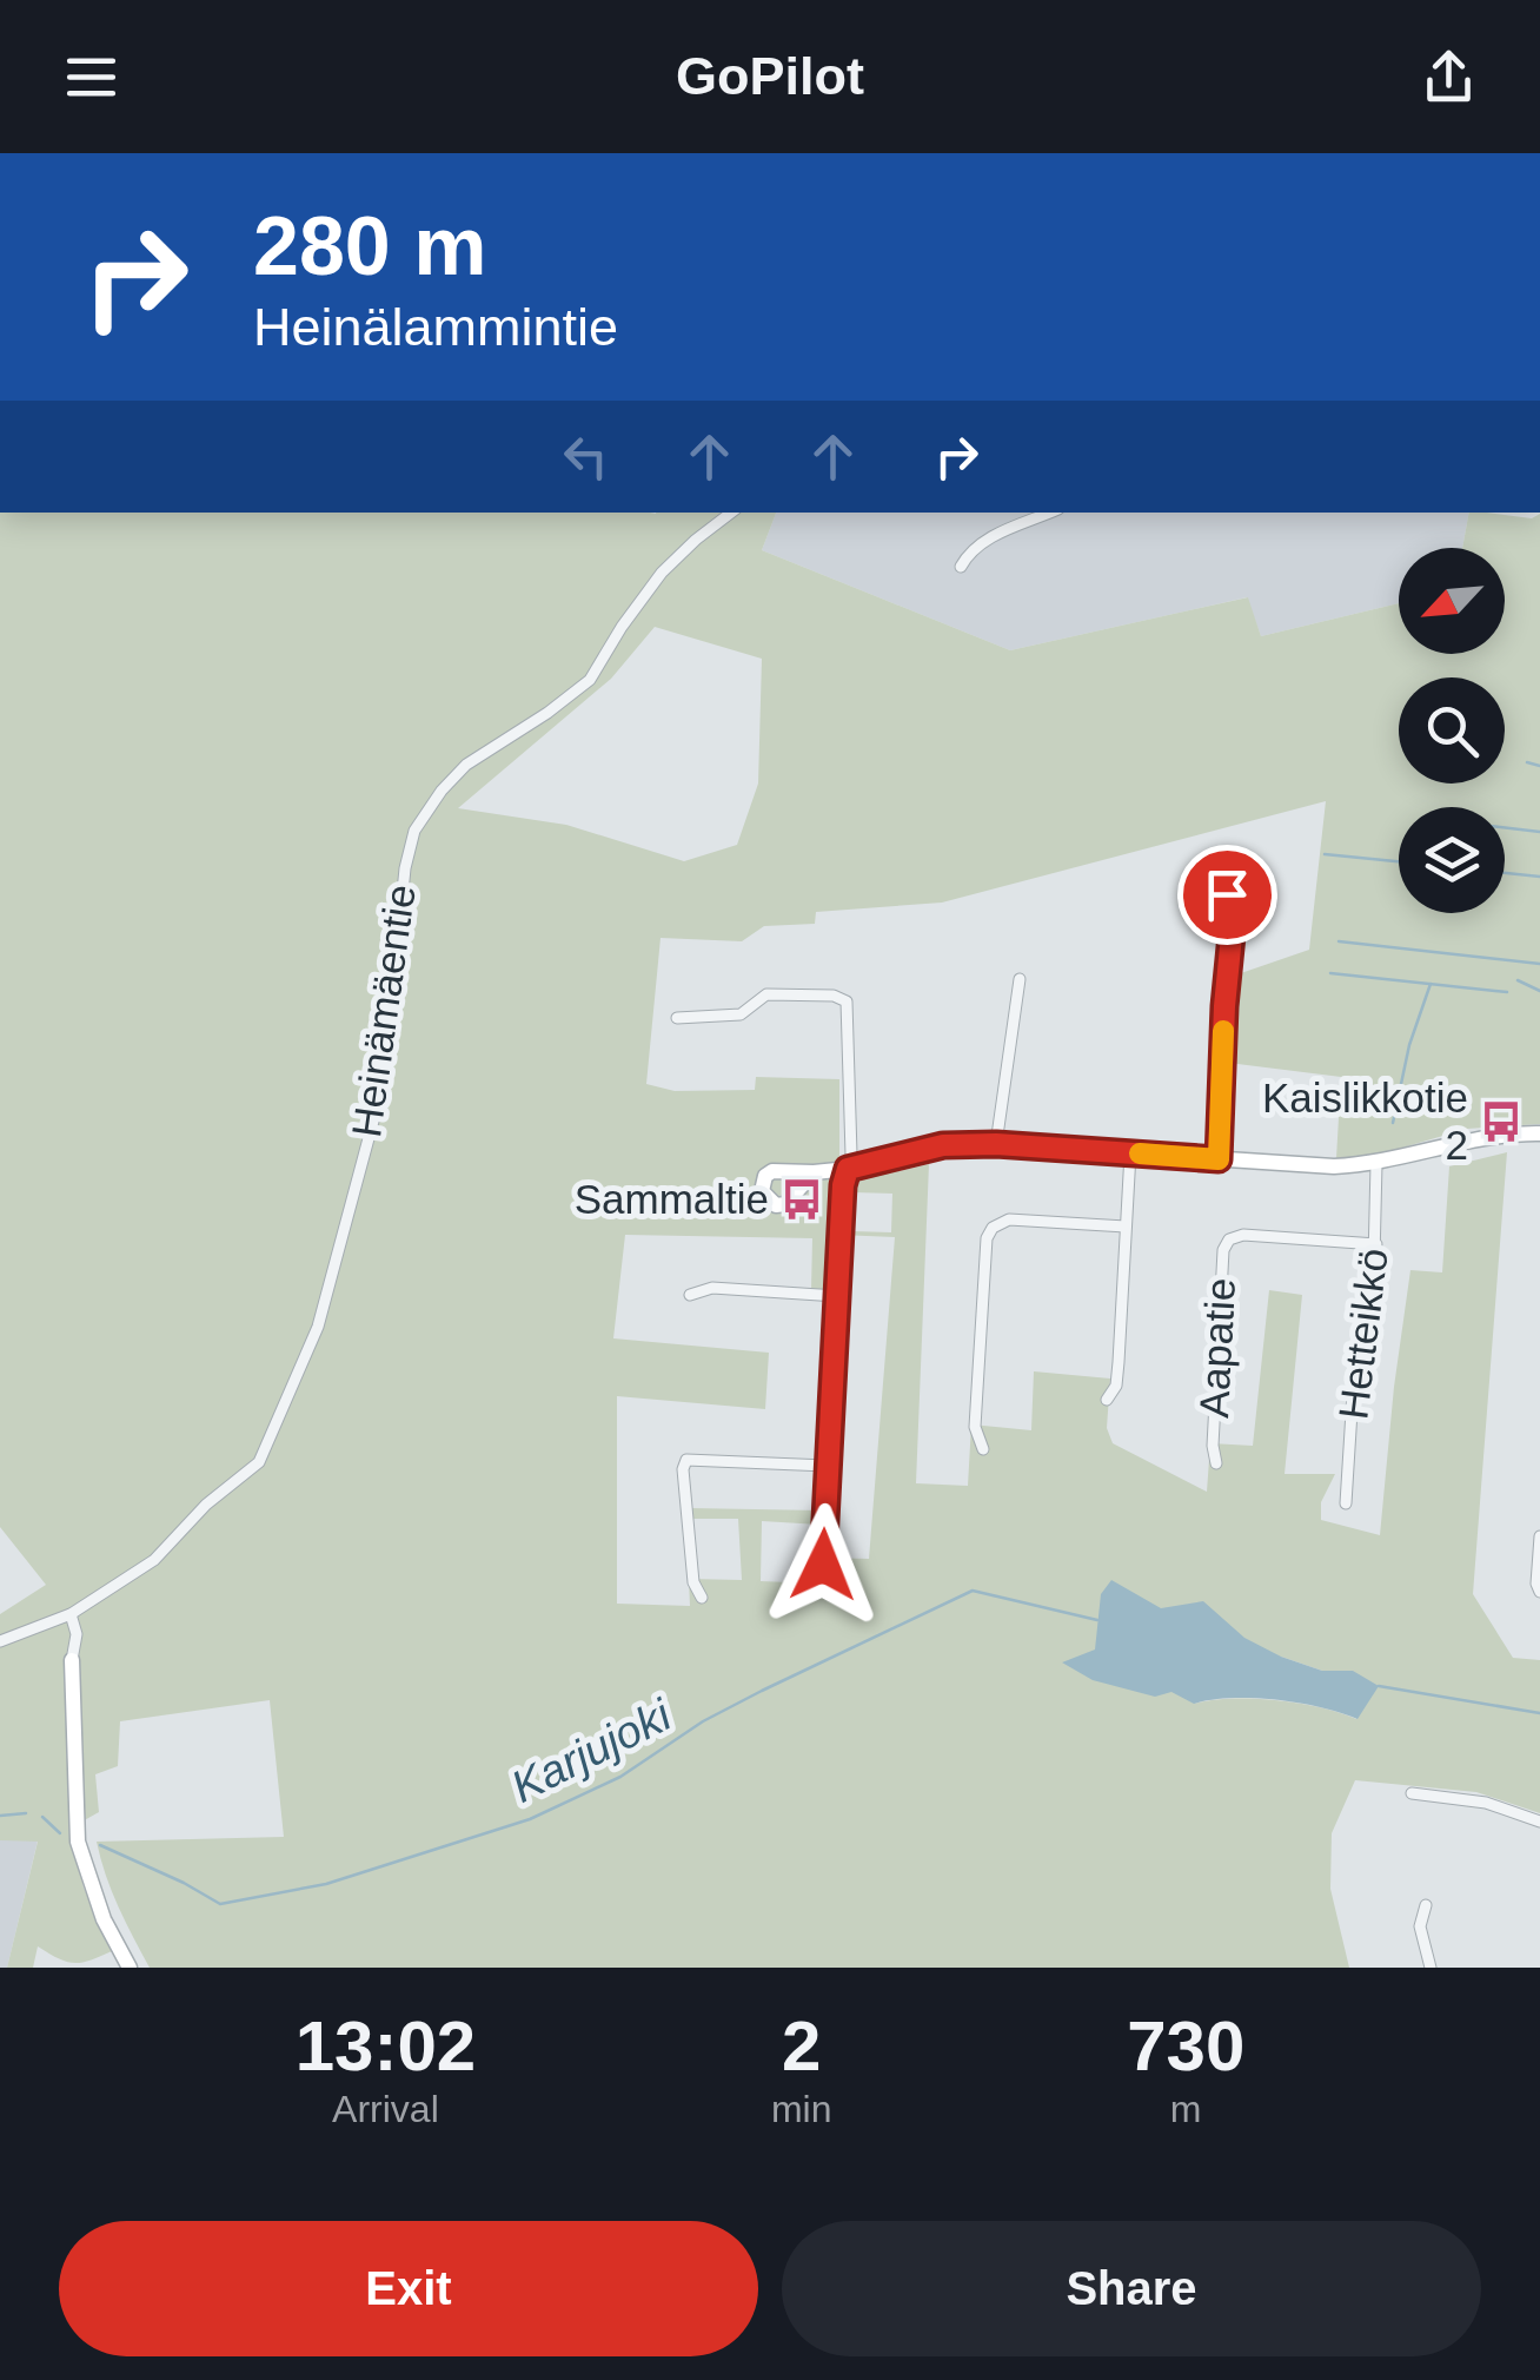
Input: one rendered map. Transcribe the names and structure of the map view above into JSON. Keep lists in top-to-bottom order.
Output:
{
  "streets": {
    "street": ["Heinämäentie", "Hetteikkö", "Aapatie"]
  },
  "crossings": [
    ["Hetteikkö", "Aapatie"]
  ],
  "water": ["Karjujoki"],
  "places": {
    "bus stop": ["Kaislikkotie 2", "Sammaltie"]
  },
  "north": "bottom left",
  "page": {
    "header": "GoPilot",
    "turn": ["280 m", "Heinälammintie"],
    "eta": [
      "13:02",
      "Arrival",
      "2",
      "min",
      "730",
      "m"
    ],
    "buttons": ["Exit", "Share"]
  }
}
